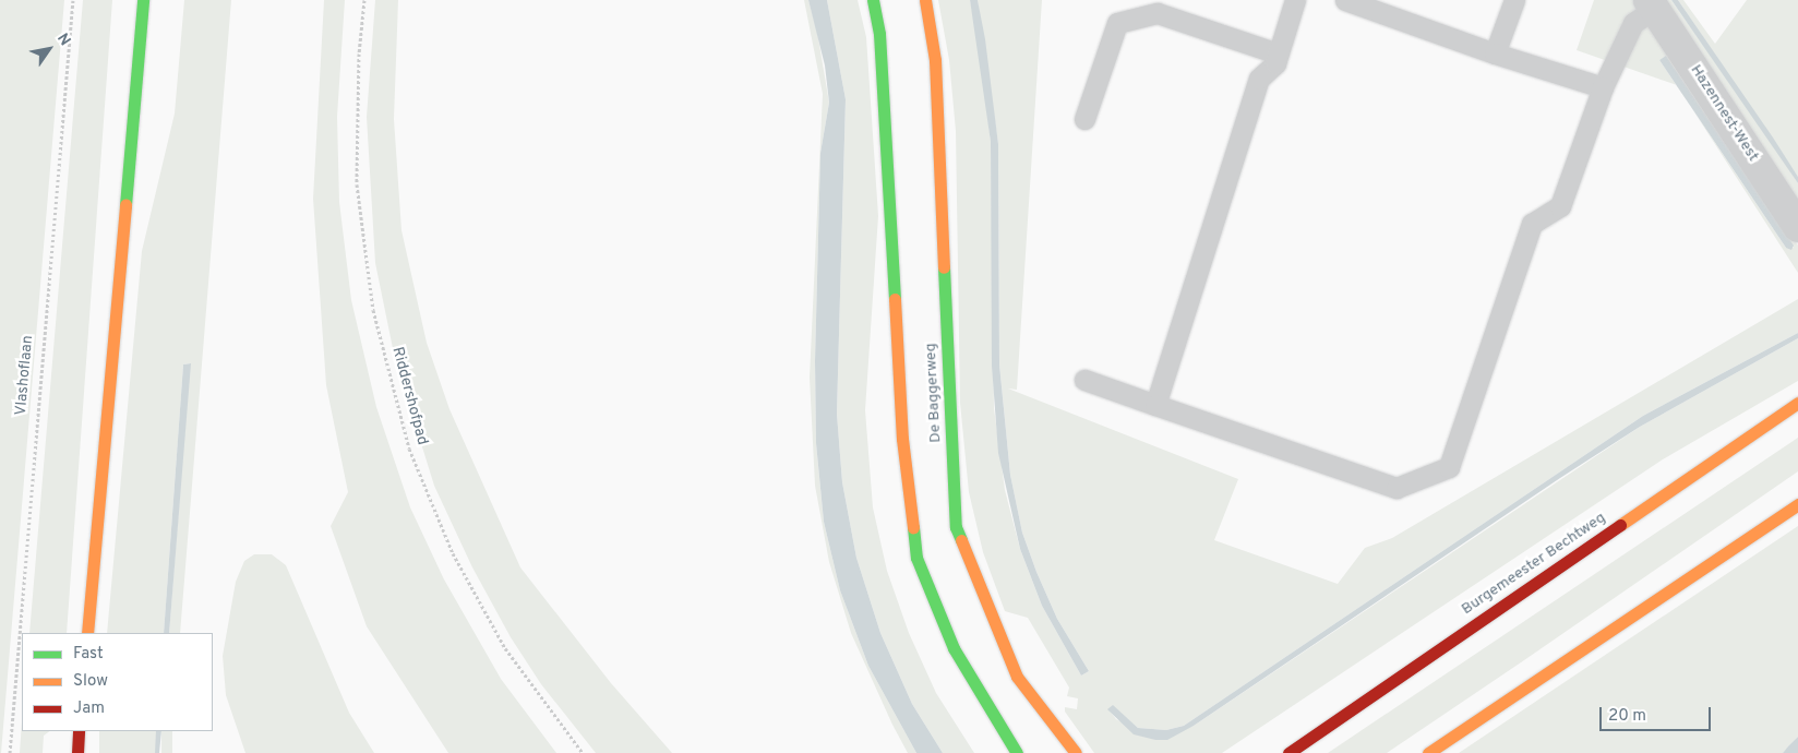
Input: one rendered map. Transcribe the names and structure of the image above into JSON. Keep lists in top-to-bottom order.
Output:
{
  "streets": {
    "street": ["Hazennest-West", "De Baggerweg", "Burgemeester Bechtweg"],
    "path": ["Vlashoflaan", "Riddershofpad"]
  },
  "legend": ["Fast", "Slow", "Jam"],
  "scale_bar": "20 m",
  "north": "top right"
}
